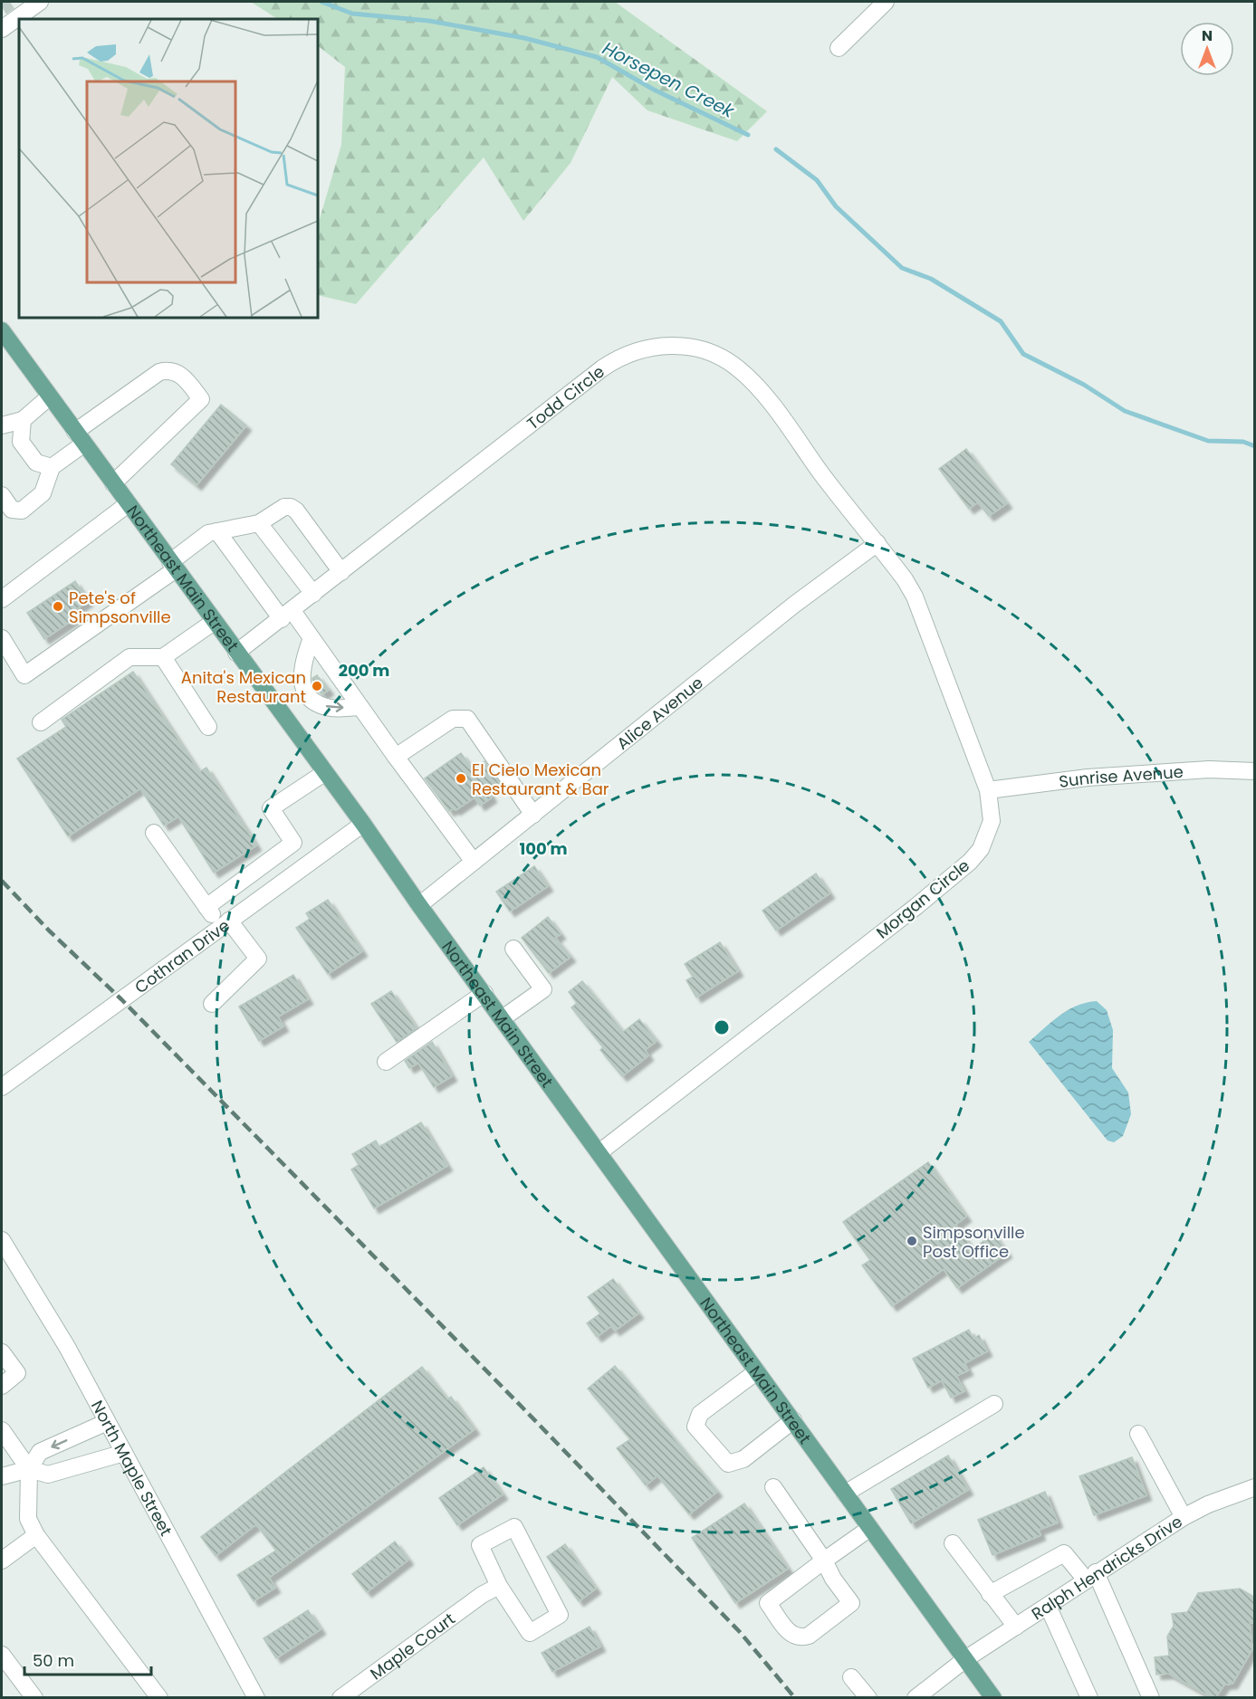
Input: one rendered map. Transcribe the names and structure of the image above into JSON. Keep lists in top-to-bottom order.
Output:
{
  "streets": {
    "main road": ["Northeast Main Street"],
    "street": [
      "Todd Circle",
      "Alice Avenue",
      "Sunrise Avenue",
      "Morgan Circle",
      "Cothran Drive",
      "North Maple Street",
      "Ralph Hendricks Drive",
      "Maple Court"
    ]
  },
  "crossings": [
    ["Todd Circle", "Northeast Main Street"],
    ["Todd Circle", "Alice Avenue"],
    ["Todd Circle", "Morgan Circle"],
    ["Northeast Main Street", "Alice Avenue"],
    ["Northeast Main Street", "Morgan Circle"],
    ["Northeast Main Street", "Cothran Drive"],
    ["Northeast Main Street", "Ralph Hendricks Drive"],
    ["Alice Avenue", "Morgan Circle"],
    ["Sunrise Avenue", "Morgan Circle"]
  ],
  "water": ["Horsepen Creek"],
  "places": [
    "Pete's of Simpsonville",
    "Anita's Mexican Restaurant",
    "El Cielo Mexican Restaurant & Bar",
    "Simpsonville Post Office"
  ],
  "scale_bar": "50 m",
  "north": "top",
  "rings": ["200 m", "100 m"]
}
